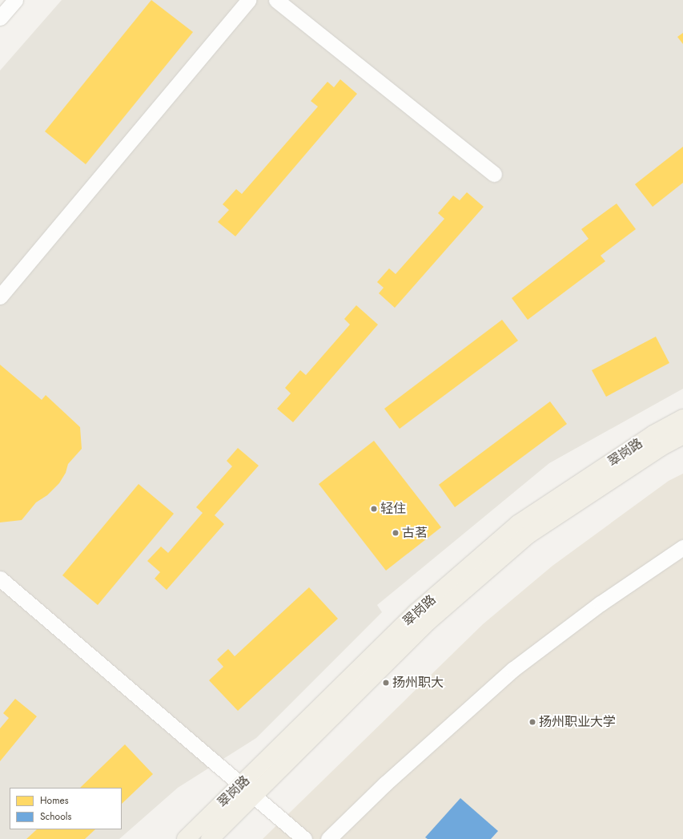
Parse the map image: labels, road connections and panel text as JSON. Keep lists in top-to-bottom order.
{
  "streets": {
    "main road": ["翠岗路"]
  },
  "places": [
    "轻住",
    "古茗",
    "扬州职大",
    "扬州职业大学"
  ],
  "legend": ["Homes", "Schools"]
}
